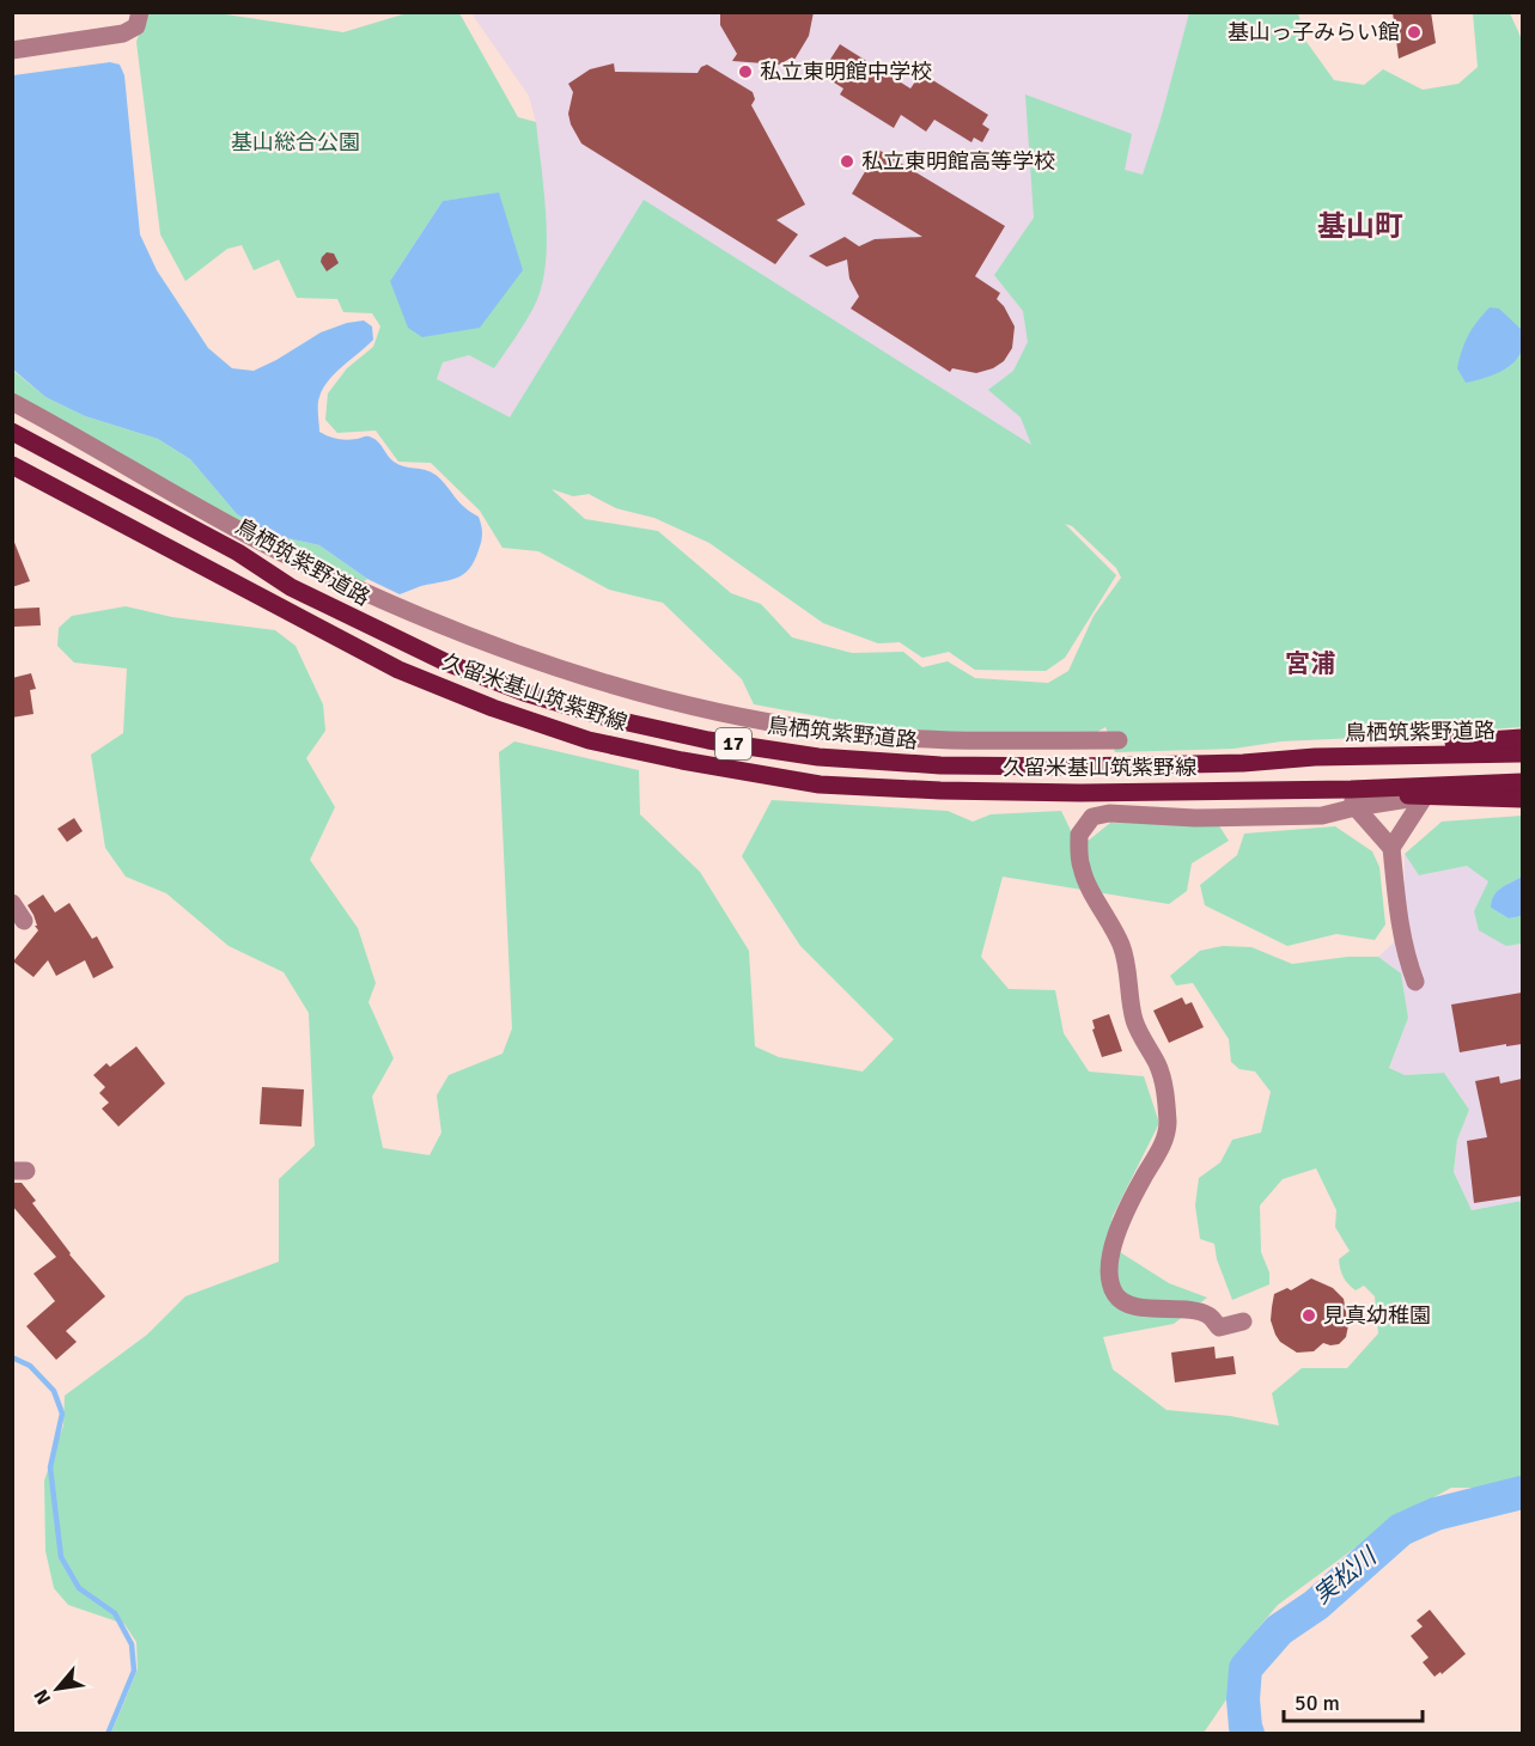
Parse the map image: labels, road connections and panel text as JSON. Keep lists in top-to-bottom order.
{
  "streets": {
    "main road": ["鳥栖筑紫野道路", "久留米基山筑紫野線", "17"]
  },
  "districts": ["基山町", "宮浦"],
  "water": ["実松川"],
  "parks": ["基山総合公園"],
  "places": [
    "基山っ子みらい館",
    "私立東明館中学校",
    "私立東明館高等学校",
    "見真幼稚園"
  ],
  "scale_bar": "50 m",
  "north": "bottom left"
}
